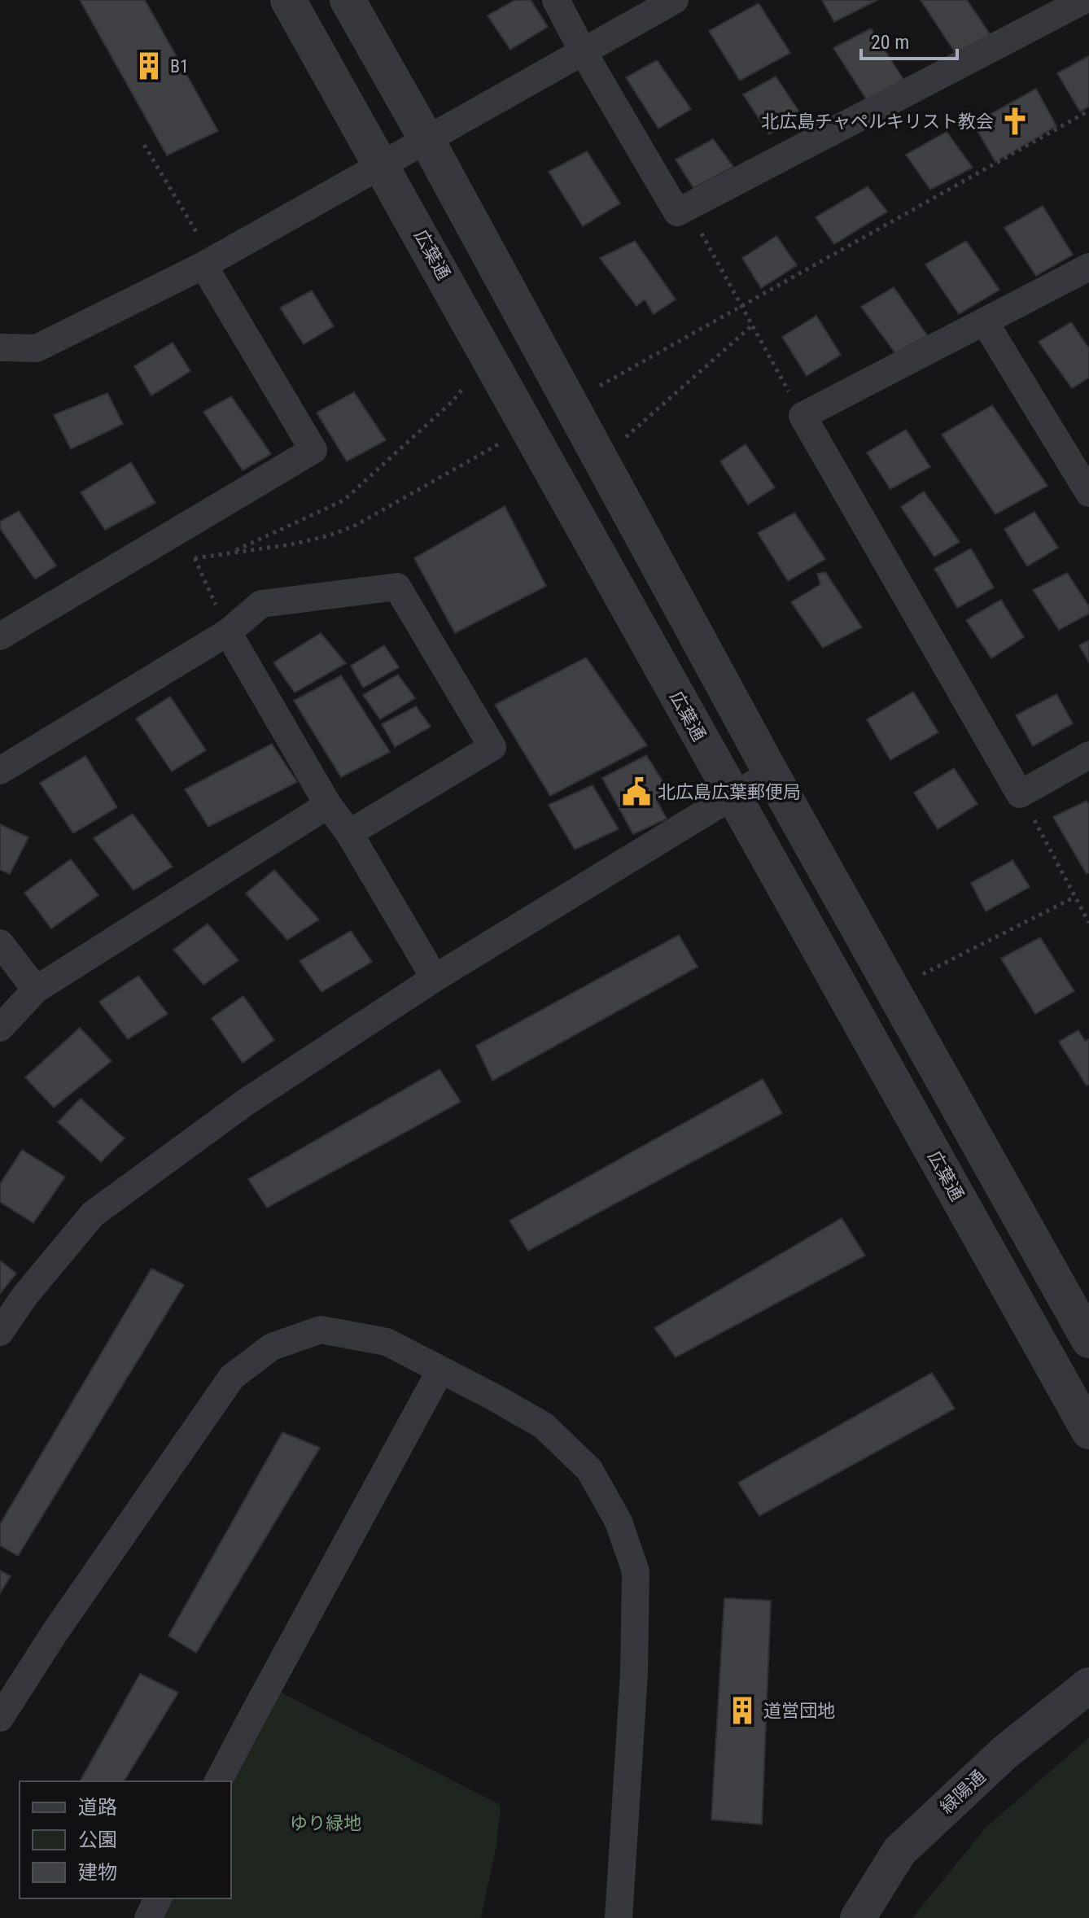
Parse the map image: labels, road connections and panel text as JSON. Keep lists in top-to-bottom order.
{
  "streets": {
    "street": ["広葉通", "緑陽通"]
  },
  "parks": ["ゆり緑地"],
  "places": {
    "building": ["B1", "道営団地"],
    "church": ["北広島チャペルキリスト教会"],
    "public building": ["北広島広葉郵便局"]
  },
  "legend": ["道路", "公園", "建物"],
  "scale_bar": "20 m"
}
